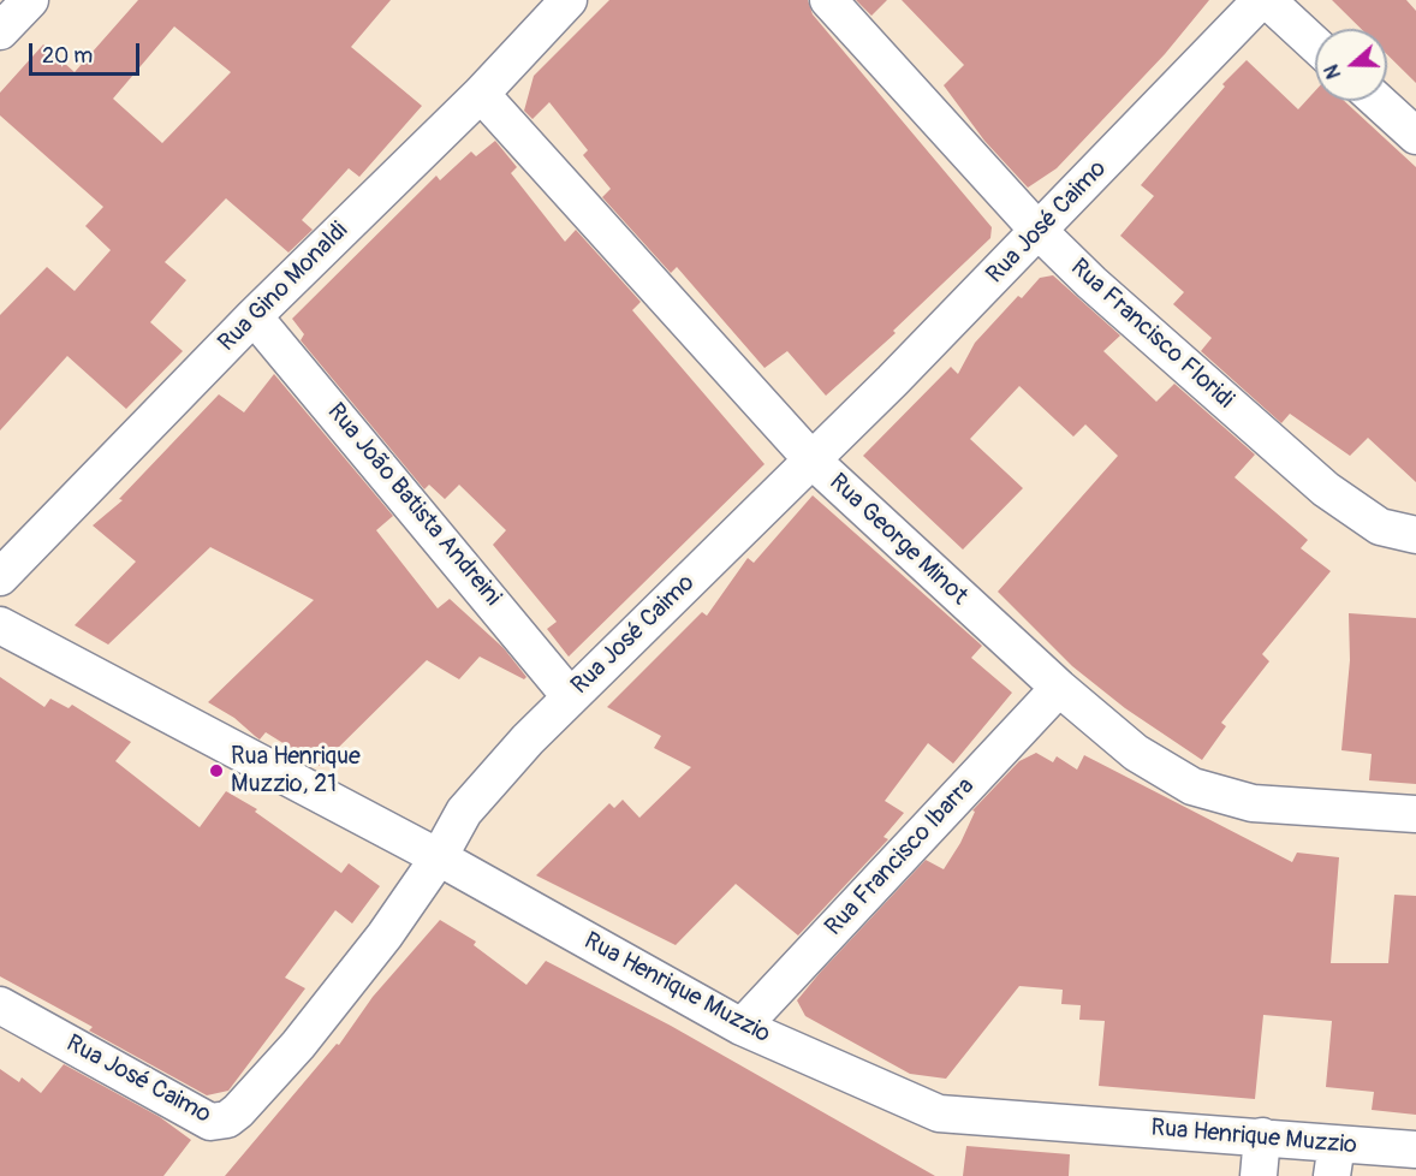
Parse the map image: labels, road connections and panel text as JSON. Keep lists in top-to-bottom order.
{
  "streets": {
    "street": [
      "Rua José Caimo",
      "Rua Gino Monaldi",
      "Rua Francisco Floridi",
      "Rua João Batista Andreini",
      "Rua George Minot",
      "Rua Francisco Ibarra",
      "Rua Henrique Muzzio"
    ]
  },
  "crossings": [
    ["Rua José Caimo", "Rua Francisco Floridi"],
    ["Rua José Caimo", "Rua João Batista Andreini"],
    ["Rua José Caimo", "Rua George Minot"],
    ["Rua José Caimo", "Rua Henrique Muzzio"],
    ["Rua Gino Monaldi", "Rua João Batista Andreini"],
    ["Rua Gino Monaldi", "Rua George Minot"],
    ["Rua George Minot", "Rua Francisco Ibarra"],
    ["Rua Francisco Ibarra", "Rua Henrique Muzzio"]
  ],
  "places": ["Rua Henrique Muzzio, 21"],
  "scale_bar": "20 m",
  "north": "left"
}
